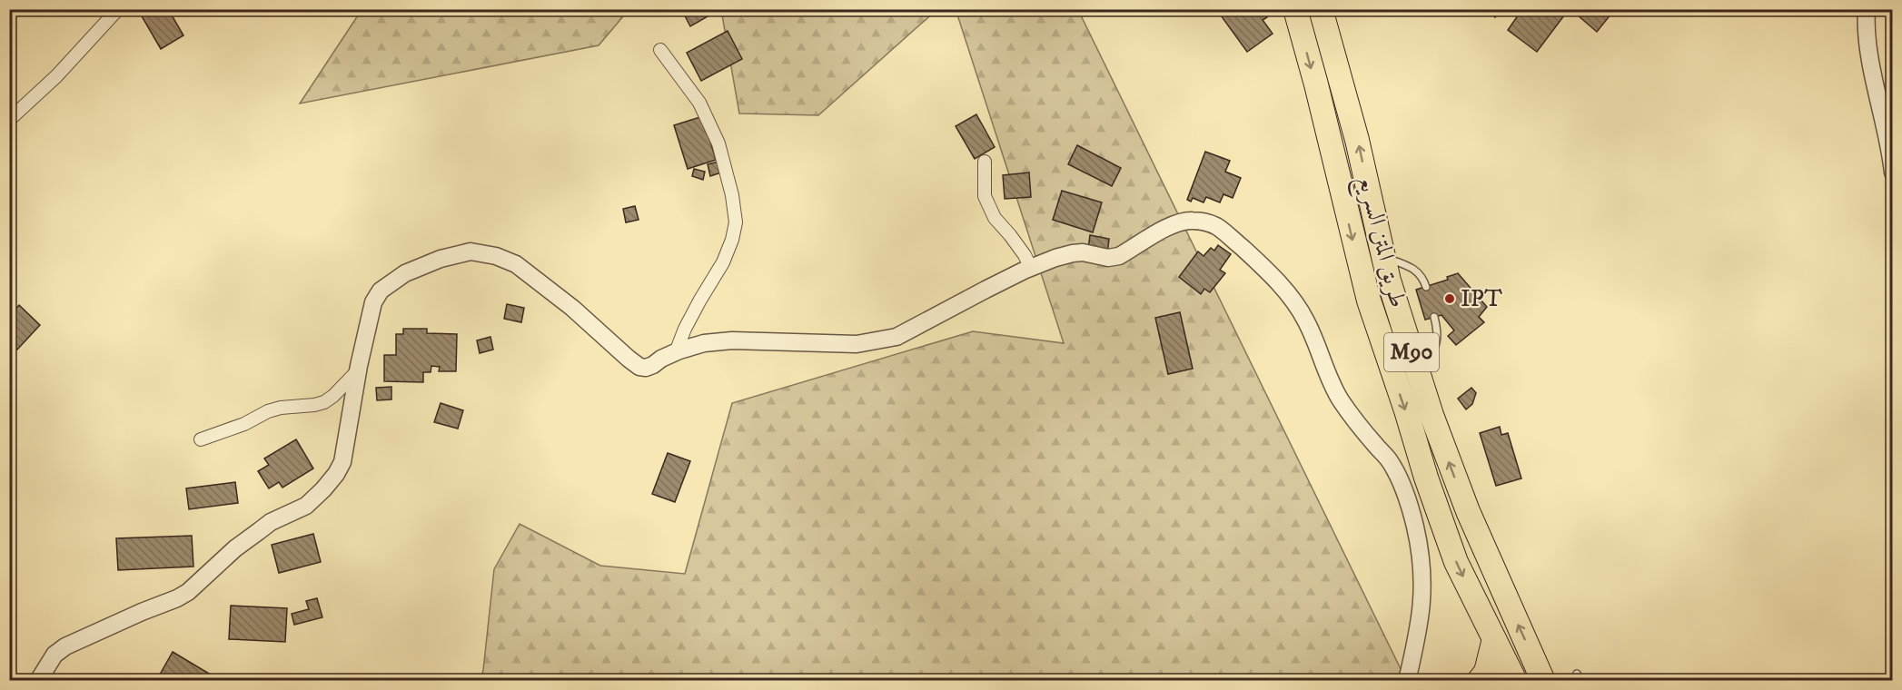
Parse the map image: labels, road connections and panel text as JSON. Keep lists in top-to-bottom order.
{
  "streets": {
    "highway": ["طريق المتن السريع", "M90"]
  },
  "places": ["IPT"]
}
